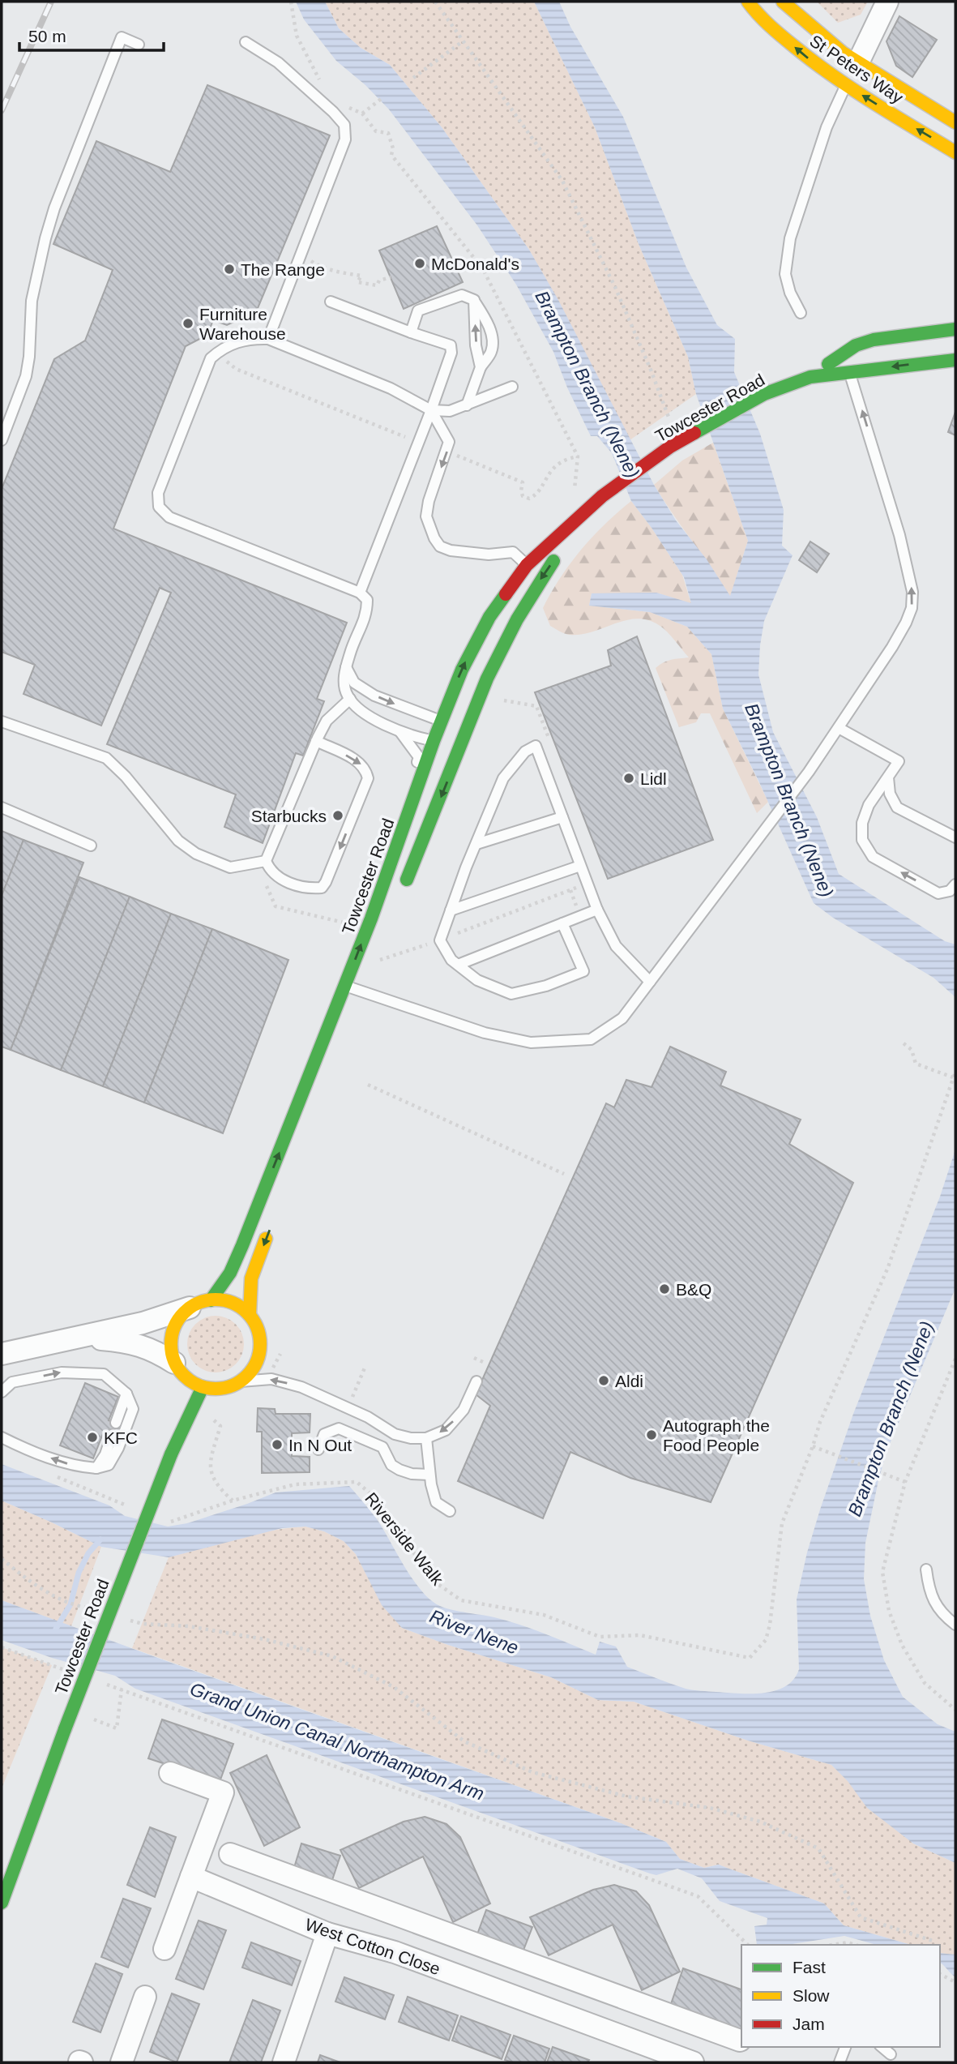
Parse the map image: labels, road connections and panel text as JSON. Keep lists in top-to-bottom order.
{
  "streets": {
    "main road": ["St Peters Way", "Towcester Road"],
    "street": ["West Cotton Close"],
    "path": ["Riverside Walk"]
  },
  "water": ["Brampton Branch (Nene)", "River Nene", "Grand Union Canal Northampton Arm"],
  "places": [
    "McDonald's",
    "The Range",
    "Furniture Warehouse",
    "Lidl",
    "Starbucks",
    "B&Q",
    "Aldi",
    "Autograph the Food People",
    "KFC",
    "In N Out"
  ],
  "legend": ["Fast", "Slow", "Jam"],
  "scale_bar": "50 m"
}
